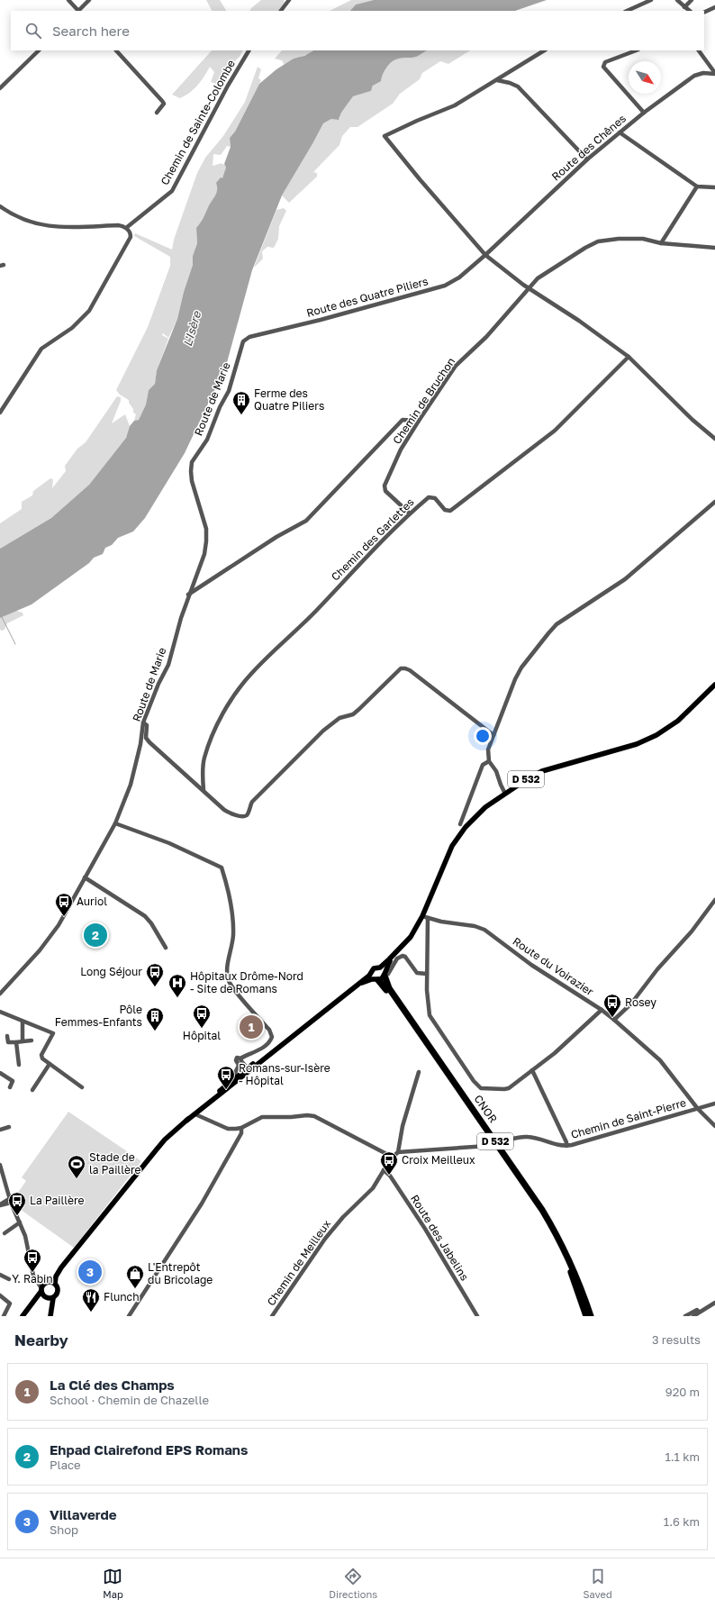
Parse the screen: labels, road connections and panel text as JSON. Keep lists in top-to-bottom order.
{
  "streets": {
    "highway": ["D 532", "CNOR"],
    "street": [
      "Chemin de Sainte-Colombe",
      "Route des Chênes",
      "Route des Quatre Piliers",
      "Route de Marie",
      "Chemin de Bruchon",
      "Chemin des Garlettes",
      "Route du Voirazier",
      "Chemin de Saint-Pierre",
      "Route des Jabelins",
      "Chemin de Meilleux"
    ]
  },
  "crossings": [
    ["Route des Chênes", "Route des Quatre Piliers"],
    ["Route des Quatre Piliers", "Route de Marie"],
    ["Chemin de Bruchon", "Chemin des Garlettes"],
    ["D 532", "Route du Voirazier"],
    ["D 532", "CNOR"],
    ["Route du Voirazier", "Chemin de Saint-Pierre"],
    ["Chemin de Saint-Pierre", "Chemin de Meilleux"],
    ["Route des Jabelins", "Chemin de Meilleux"]
  ],
  "water": ["L'Isère"],
  "places": {
    "building": ["Ferme des Quatre Piliers", "Pôle Femmes-Enfants"],
    "bus stop": [
      "Auriol",
      "Long Séjour",
      "Rosey",
      "Hôpital",
      "Romans-sur-Isère - Hôpital",
      "Croix Meilleux",
      "La Paillère",
      "Y. Rabin"
    ],
    "hospital": ["Hôpitaux Drôme-Nord - Site de Romans"],
    "sports": ["Stade de la Paillère"],
    "shop": ["L'Entrepôt du Bricolage"],
    "restaurant": ["Flunch"]
  },
  "north": "bottom right",
  "page": {
    "search": "Search here",
    "pins": ["2", "1", "3"],
    "heading": ["Nearby", "3 results"],
    "list": [
      {
        "mark": "1",
        "name": "La Clé des Champs",
        "note": "School · Chemin de Chazelle",
        "value": "920 m"
      },
      {
        "mark": "2",
        "name": "Ehpad Clairefond EPS Romans",
        "note": "Place",
        "value": "1.1 km"
      },
      {
        "mark": "3",
        "name": "Villaverde",
        "note": "Shop",
        "value": "1.6 km"
      }
    ],
    "nav": ["Map", "Directions", "Saved"]
  }
}
